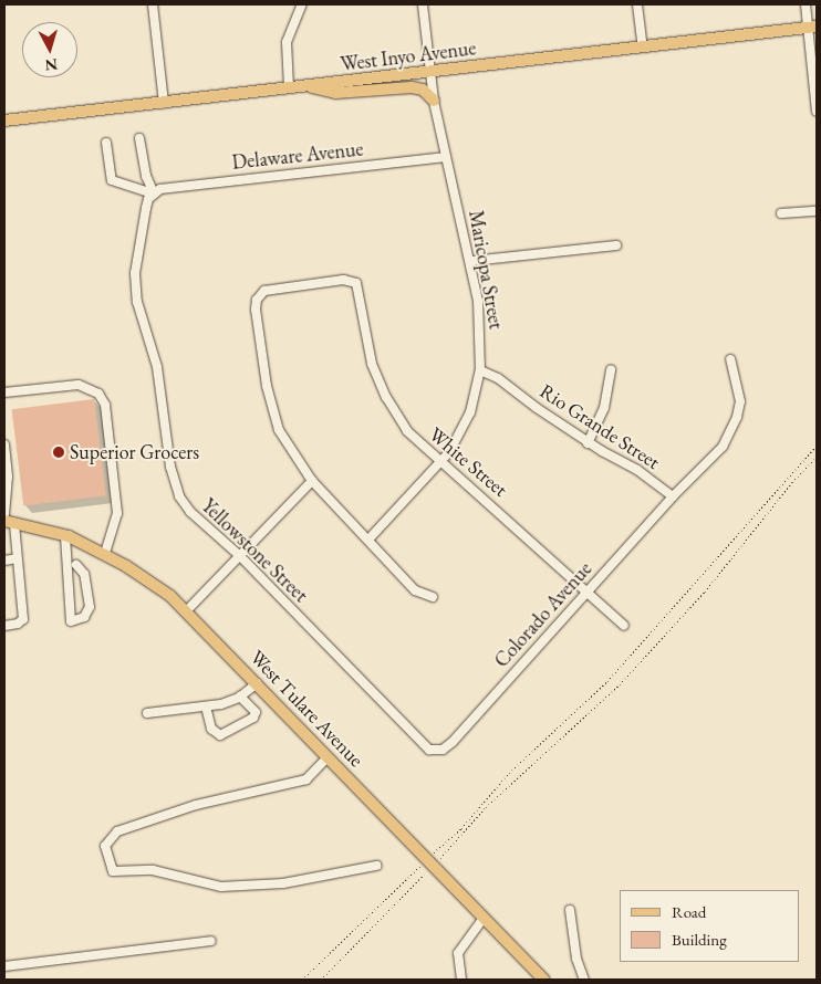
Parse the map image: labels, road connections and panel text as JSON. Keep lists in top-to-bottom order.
{
  "streets": {
    "main road": ["West Inyo Avenue", "West Tulare Avenue"],
    "street": [
      "Delaware Avenue",
      "Maricopa Street",
      "Rio Grande Street",
      "White Street",
      "Yellowstone Street",
      "Colorado Avenue"
    ]
  },
  "crossings": [
    ["West Inyo Avenue", "Maricopa Street"],
    ["Delaware Avenue", "Maricopa Street"],
    ["Delaware Avenue", "Yellowstone Street"],
    ["Maricopa Street", "Rio Grande Street"],
    ["Maricopa Street", "White Street"],
    ["Rio Grande Street", "Colorado Avenue"],
    ["White Street", "Colorado Avenue"],
    ["Yellowstone Street", "Colorado Avenue"]
  ],
  "places": ["Superior Grocers"],
  "legend": ["Road", "Building"],
  "north": "bottom"
}
